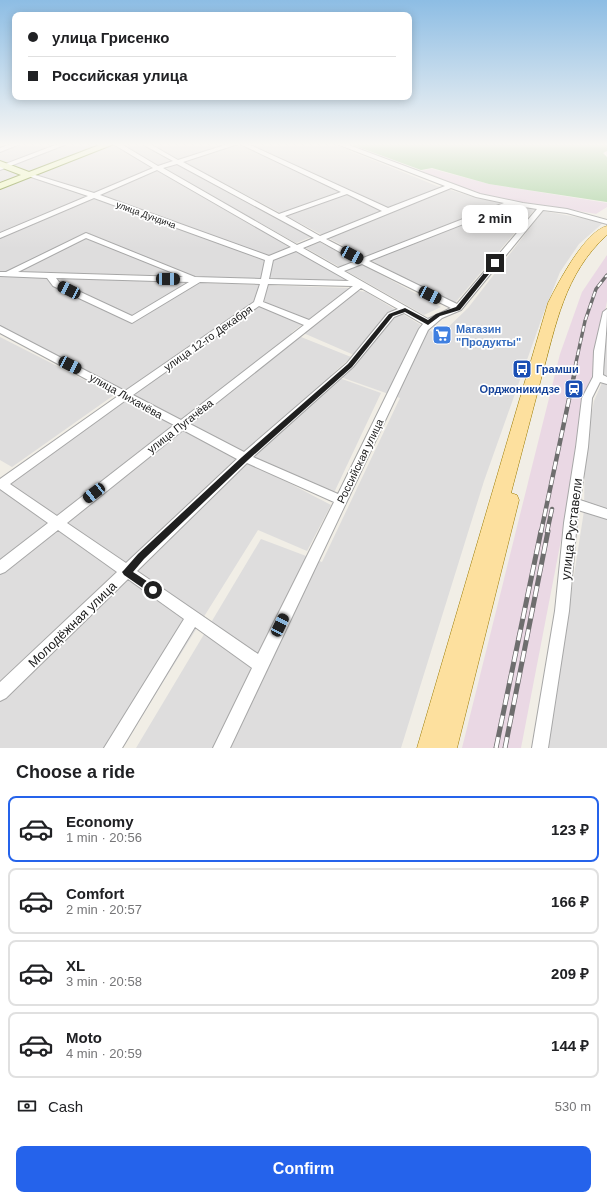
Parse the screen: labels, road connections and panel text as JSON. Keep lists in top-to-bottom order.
{
  "streets": {
    "street": [
      "улица Дундича",
      "улица 12-го Декабря",
      "улица Лихачёва",
      "улица Пугачёва",
      "Российская улица",
      "улица Руставели",
      "Молодёжная улица"
    ]
  },
  "crossings": [
    ["улица Дундича", "улица 12-го Декабря"],
    ["улица 12-го Декабря", "улица Лихачёва"],
    ["улица Лихачёва", "улица Пугачёва"],
    ["улица Лихачёва", "Российская улица"],
    ["улица Лихачёва", "Молодёжная улица"]
  ],
  "places": {
    "supermarket": ["Магазин \"Продукты\""],
    "bus stop": ["Грамши"],
    "station": ["Орджоникидзе"]
  },
  "page": {
    "banner": ["улица Грисенко", "Российская улица"],
    "bubble": "2 min",
    "heading": "Choose a ride",
    "list": [
      {
        "name": "Economy",
        "note": "1 min · 20:56",
        "value": "123 ₽"
      },
      {
        "name": "Comfort",
        "note": "2 min · 20:57",
        "value": "166 ₽"
      },
      {
        "name": "XL",
        "note": "3 min · 20:58",
        "value": "209 ₽"
      },
      {
        "name": "Moto",
        "note": "4 min · 20:59",
        "value": "144 ₽"
      }
    ],
    "pay": ["Cash", "530 m"],
    "buttons": "Confirm"
  }
}
